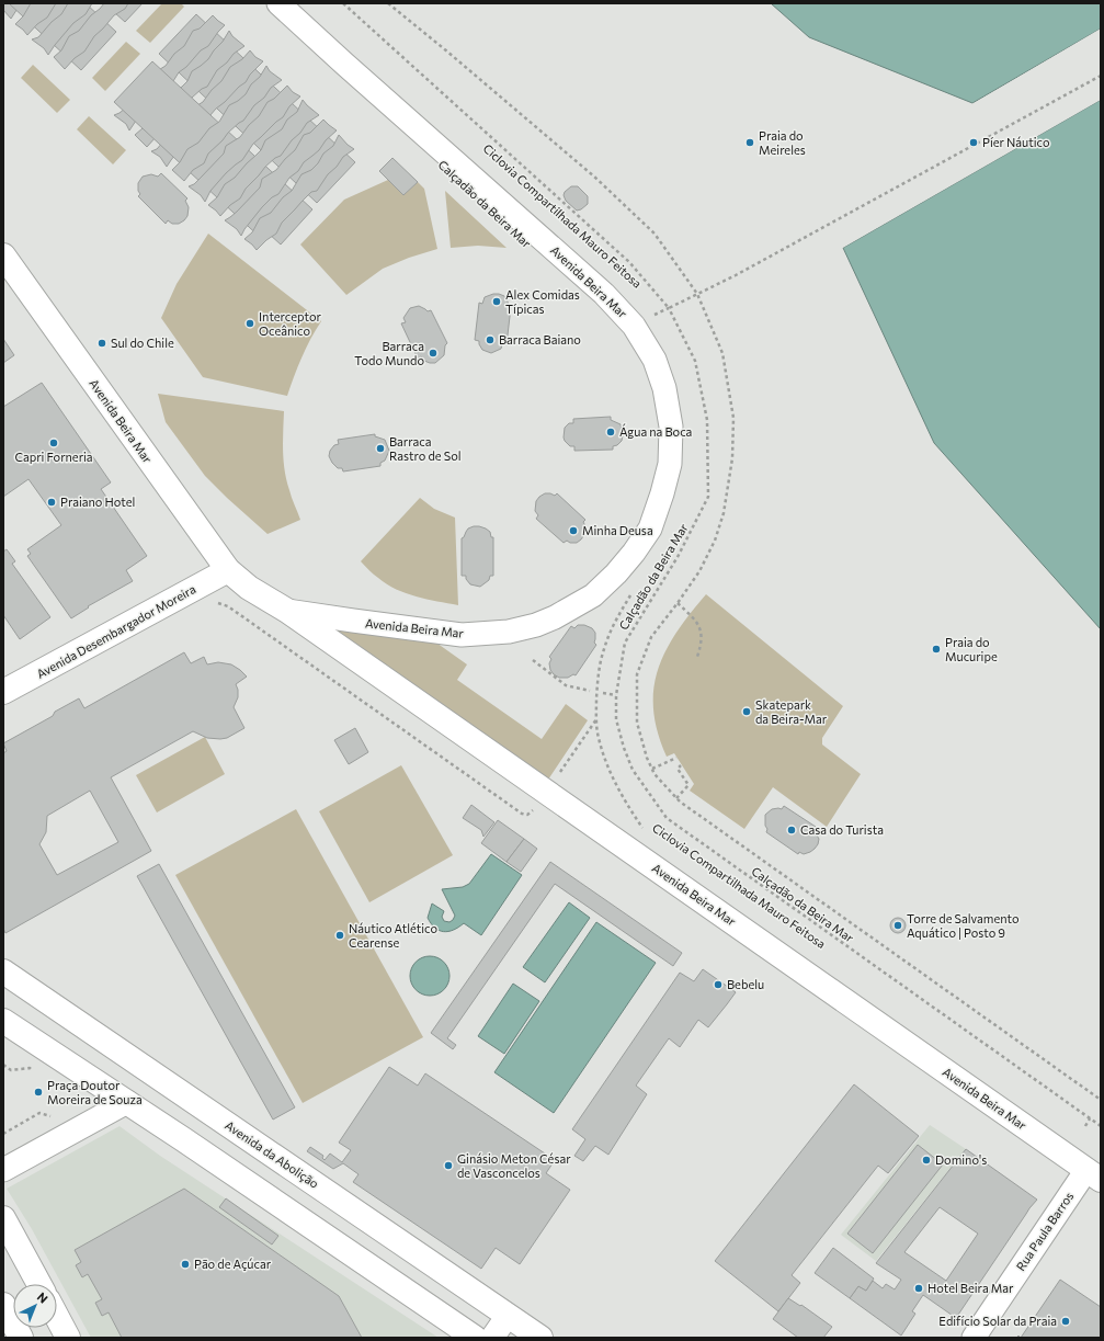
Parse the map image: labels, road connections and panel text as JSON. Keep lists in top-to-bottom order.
{
  "streets": {
    "main road": ["Avenida Beira Mar", "Avenida Desembargador Moreira", "Avenida da Abolição"],
    "street": ["Rua Paula Barros"],
    "path": ["Calçadão da Beira Mar", "Ciclovia Compartilhada Mauro Feitosa"]
  },
  "crossings": [
    ["Avenida Beira Mar", "Avenida Desembargador Moreira"],
    ["Avenida Beira Mar", "Rua Paula Barros"]
  ],
  "places": [
    "Praia do Meireles",
    "Píer Náutico",
    "Alex Comidas Típicas",
    "Interceptor Oceânico",
    "Barraca Baiano",
    "Sul do Chile",
    "Barraca Todo Mundo",
    "Água na Boca",
    "Capri Forneria",
    "Barraca Rastro de Sol",
    "Praiano Hotel",
    "Minha Deusa",
    "Praia do Mucuripe",
    "Skatepark da Beira-Mar",
    "Casa do Turista",
    "Torre de Salvamento Aquático | Posto 9",
    "Náutico Atlético Cearense",
    "Bebelu",
    "Praça Doutor Moreira de Souza",
    "Domino's",
    "Ginásio Meton César de Vasconcelos",
    "Pão de Açúcar",
    "Hotel Beira Mar",
    "Edifício Solar da Praia"
  ],
  "north": "top right"
}
